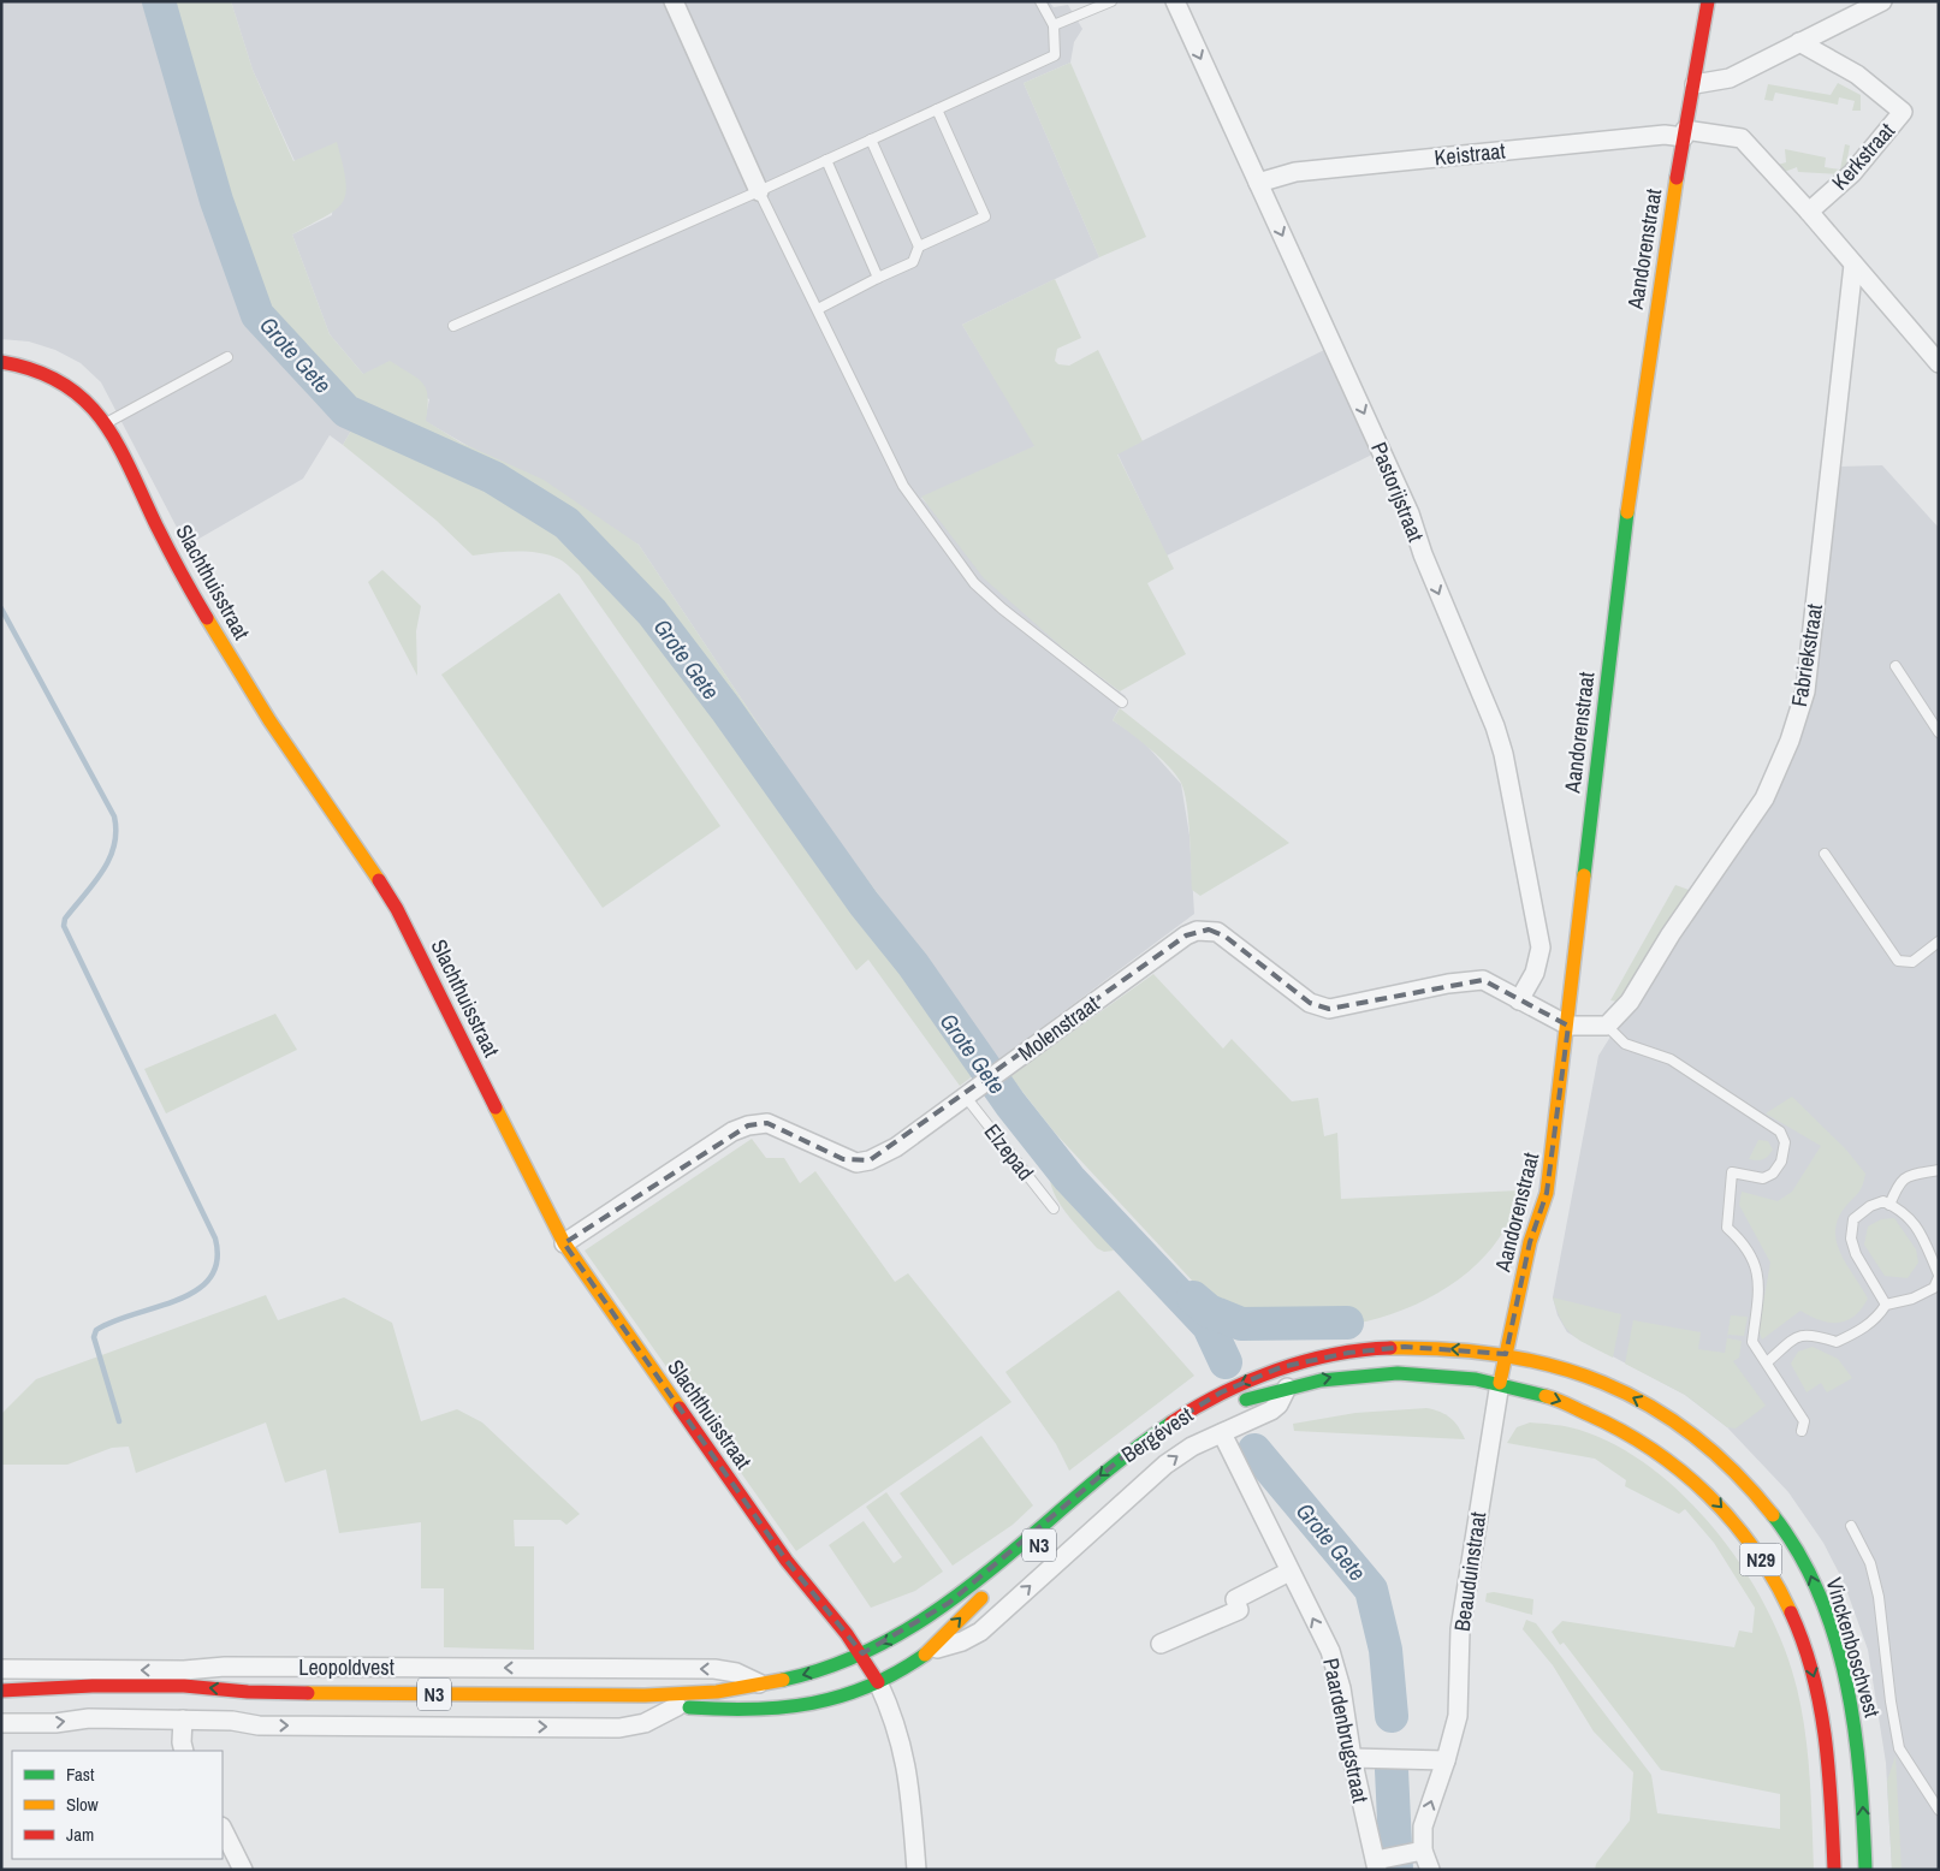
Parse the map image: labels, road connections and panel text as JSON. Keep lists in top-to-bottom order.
{
  "streets": {
    "main road": [
      "Aandorenstraat",
      "Slachthuisstraat",
      "Bergévest",
      "N3",
      "N29",
      "Vinckenboschvest",
      "Leopoldvest"
    ],
    "street": [
      "Keistraat",
      "Kerkstraat",
      "Pastorijstraat",
      "Fabriekstraat",
      "Molenstraat",
      "Beauduinstraat",
      "Paardenbrugstraat"
    ],
    "lane": ["Elzepad"]
  },
  "crossings": [
    ["Keistraat", "Aandorenstraat"],
    ["Keistraat", "Pastorijstraat"],
    ["Aandorenstraat", "Molenstraat"],
    ["Aandorenstraat", "Bergévest"],
    ["Aandorenstraat", "N29"],
    ["Aandorenstraat", "Beauduinstraat"],
    ["Aandorenstraat", "Vinckenboschvest"],
    ["Pastorijstraat", "Molenstraat"],
    ["Slachthuisstraat", "Molenstraat"],
    ["Slachthuisstraat", "Bergévest"],
    ["Slachthuisstraat", "Leopoldvest"],
    ["Molenstraat", "Elzepad"],
    ["Bergévest", "N29"],
    ["Bergévest", "Beauduinstraat"],
    ["Bergévest", "Vinckenboschvest"],
    ["Bergévest", "Leopoldvest"],
    ["Bergévest", "Paardenbrugstraat"],
    ["N29", "Beauduinstraat"]
  ],
  "one_way": ["Pastorijstraat", "Paardenbrugstraat"],
  "water": ["Grote Gete"],
  "legend": ["Fast", "Slow", "Jam"]
}
